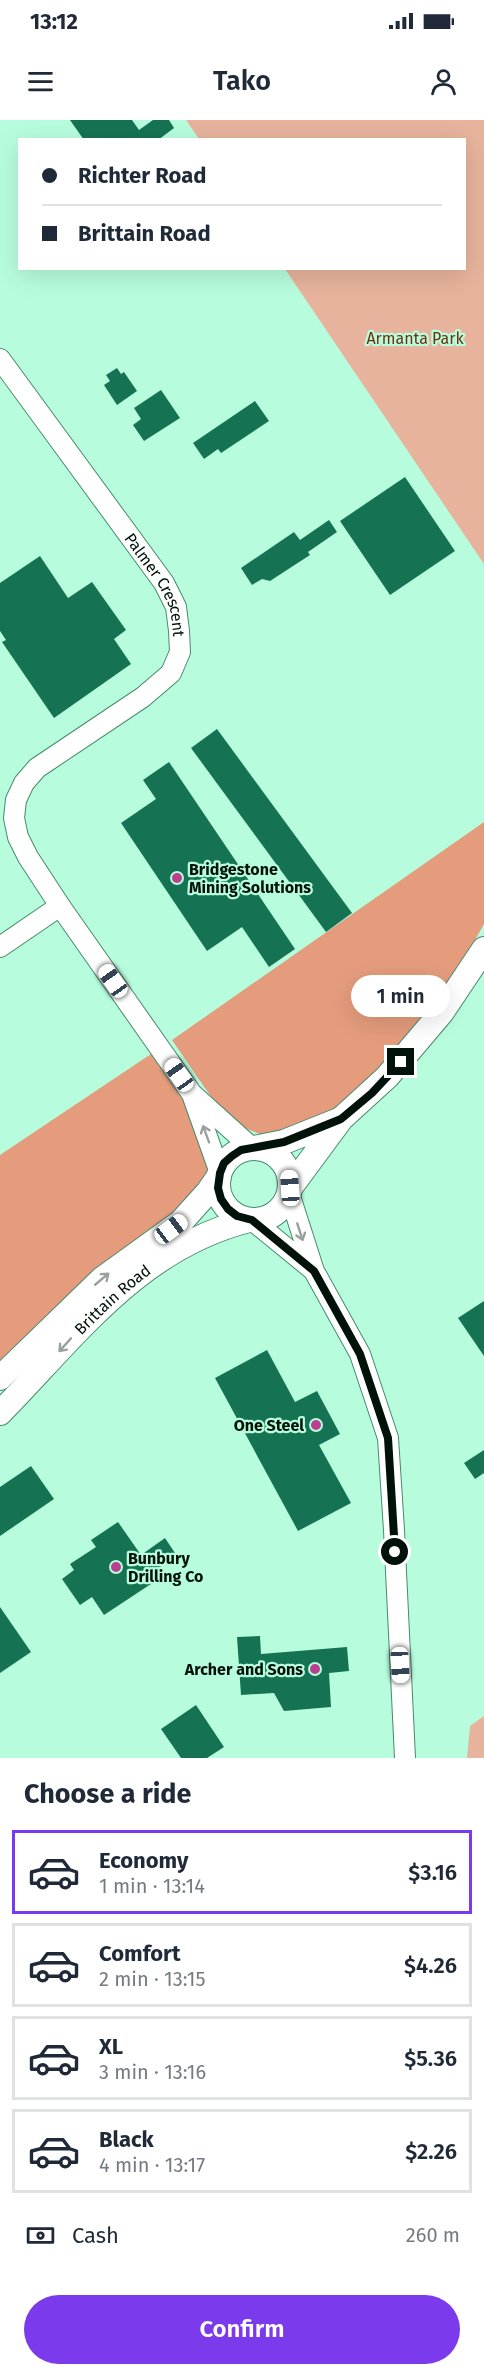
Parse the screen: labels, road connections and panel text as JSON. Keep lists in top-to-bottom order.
{
  "streets": {
    "main road": ["Brittain Road"],
    "street": ["Palmer Crescent"]
  },
  "parks": ["Armanta Park"],
  "places": [
    "Bridgestone Mining Solutions",
    "One Steel",
    "Bunbury Drilling Co",
    "Archer and Sons"
  ],
  "page": {
    "status": "13:12",
    "header": "Tako",
    "banner": ["Richter Road", "Brittain Road"],
    "bubble": "1 min",
    "heading": "Choose a ride",
    "list": [
      {
        "name": "Economy",
        "note": "1 min · 13:14",
        "value": "$3.16"
      },
      {
        "name": "Comfort",
        "note": "2 min · 13:15",
        "value": "$4.26"
      },
      {
        "name": "XL",
        "note": "3 min · 13:16",
        "value": "$5.36"
      },
      {
        "name": "Black",
        "note": "4 min · 13:17",
        "value": "$2.26"
      }
    ],
    "pay": ["Cash", "260 m"],
    "buttons": "Confirm"
  }
}
